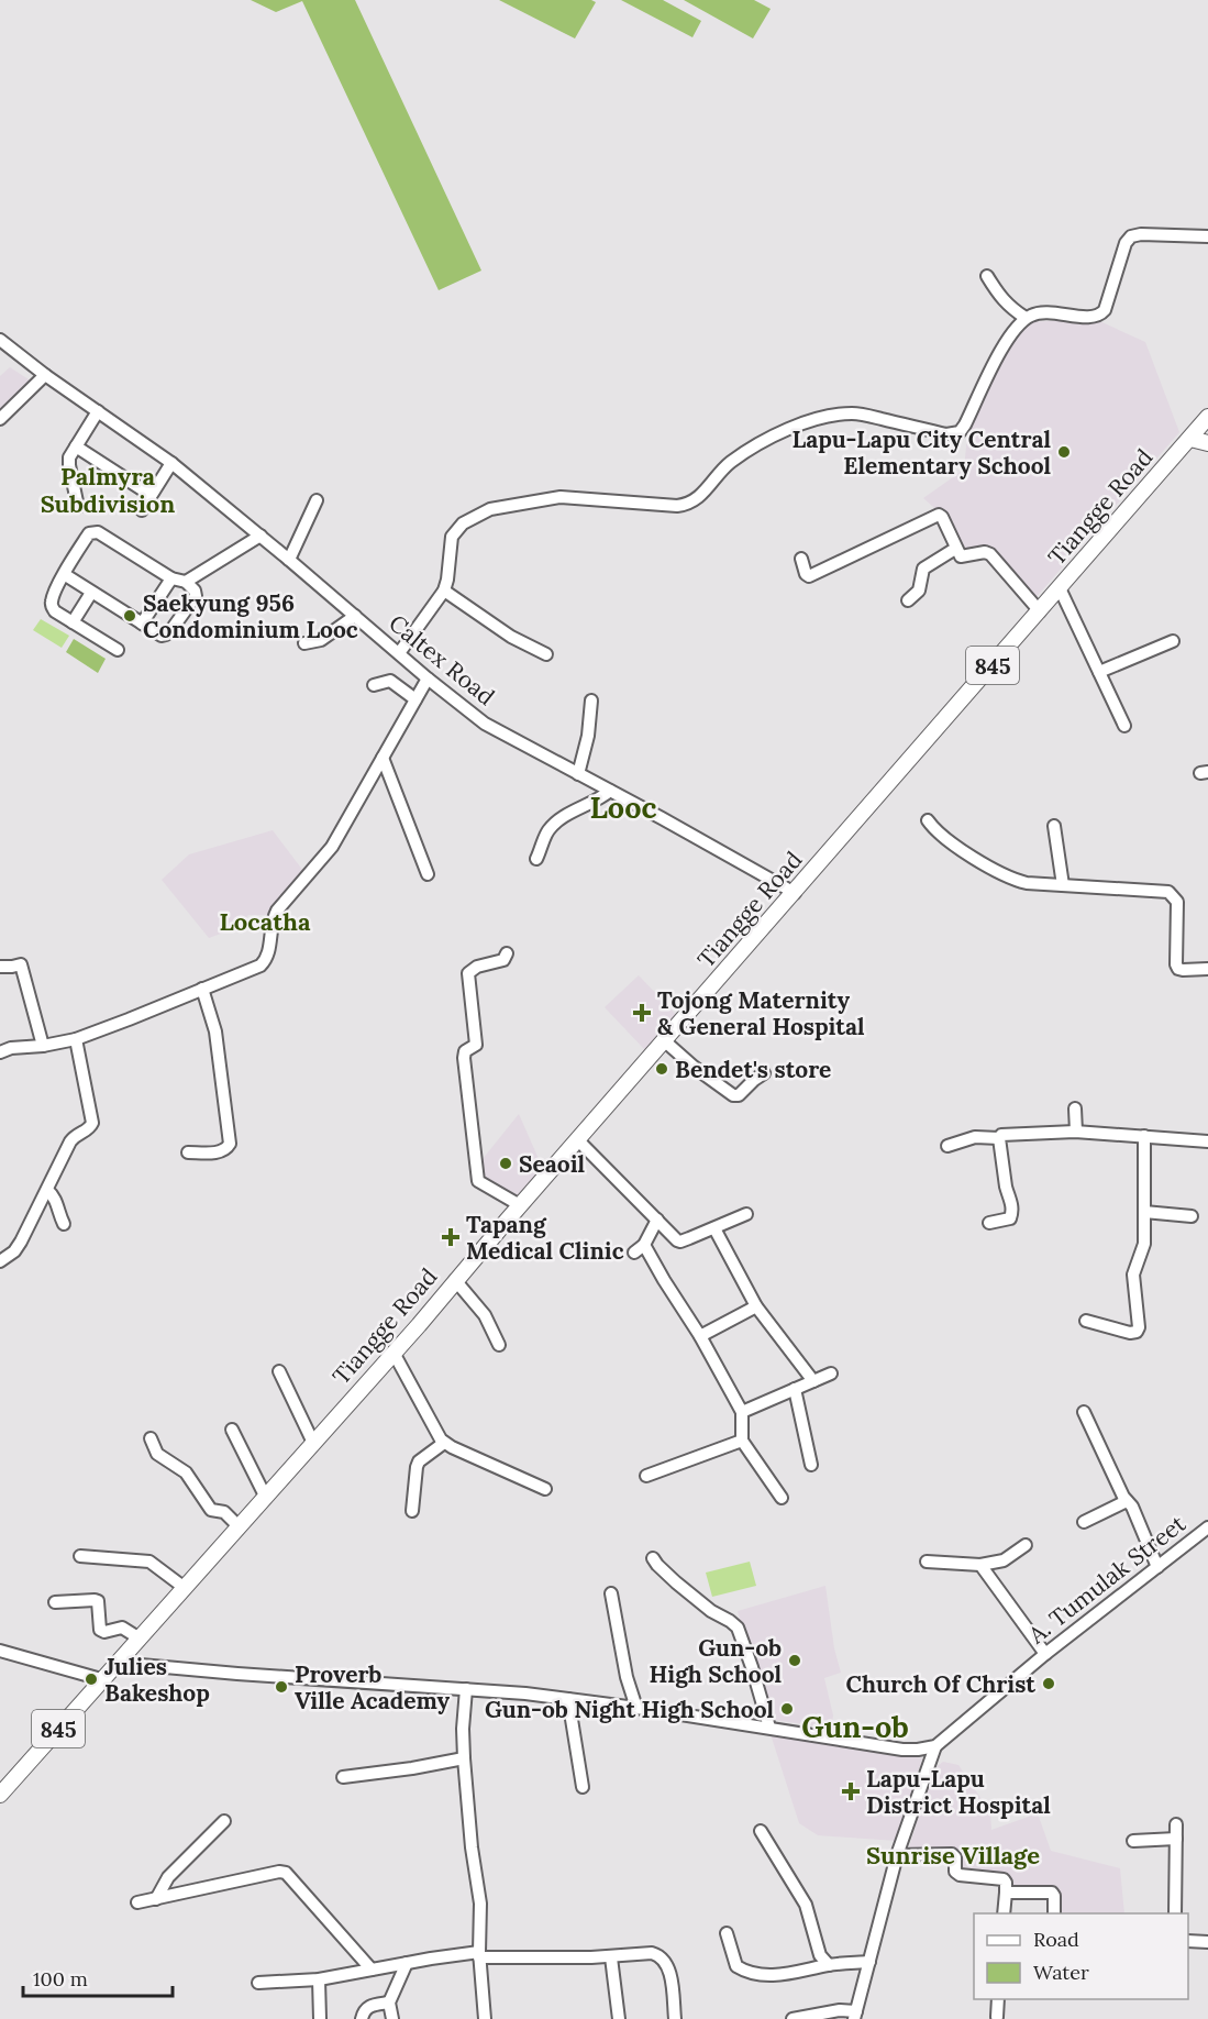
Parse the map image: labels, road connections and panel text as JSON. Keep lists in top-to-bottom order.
{
  "streets": {
    "main road": ["Tiangge Road", "845"],
    "street": ["Caltex Road", "A. Tumulak Street"]
  },
  "crossings": [
    ["Tiangge Road", "Caltex Road"]
  ],
  "districts": [
    "Palmyra Subdivision",
    "Looc",
    "Locatha",
    "Gun-ob",
    "Sunrise Village"
  ],
  "places": {
    "other": [
      "Lapu-Lapu City Central Elementary School",
      "Saekyung 956 Condominium Looc",
      "Bendet's store",
      "Seaoil",
      "Gun-ob High School",
      "Julies Bakeshop",
      "Church Of Christ",
      "Proverb Ville Academy",
      "Gun-ob Night High School"
    ],
    "health": ["Tojong Maternity & General Hospital", "Tapang Medical Clinic", "Lapu-Lapu District Hospital"]
  },
  "legend": ["Road", "Water"],
  "scale_bar": "100 m"
}
